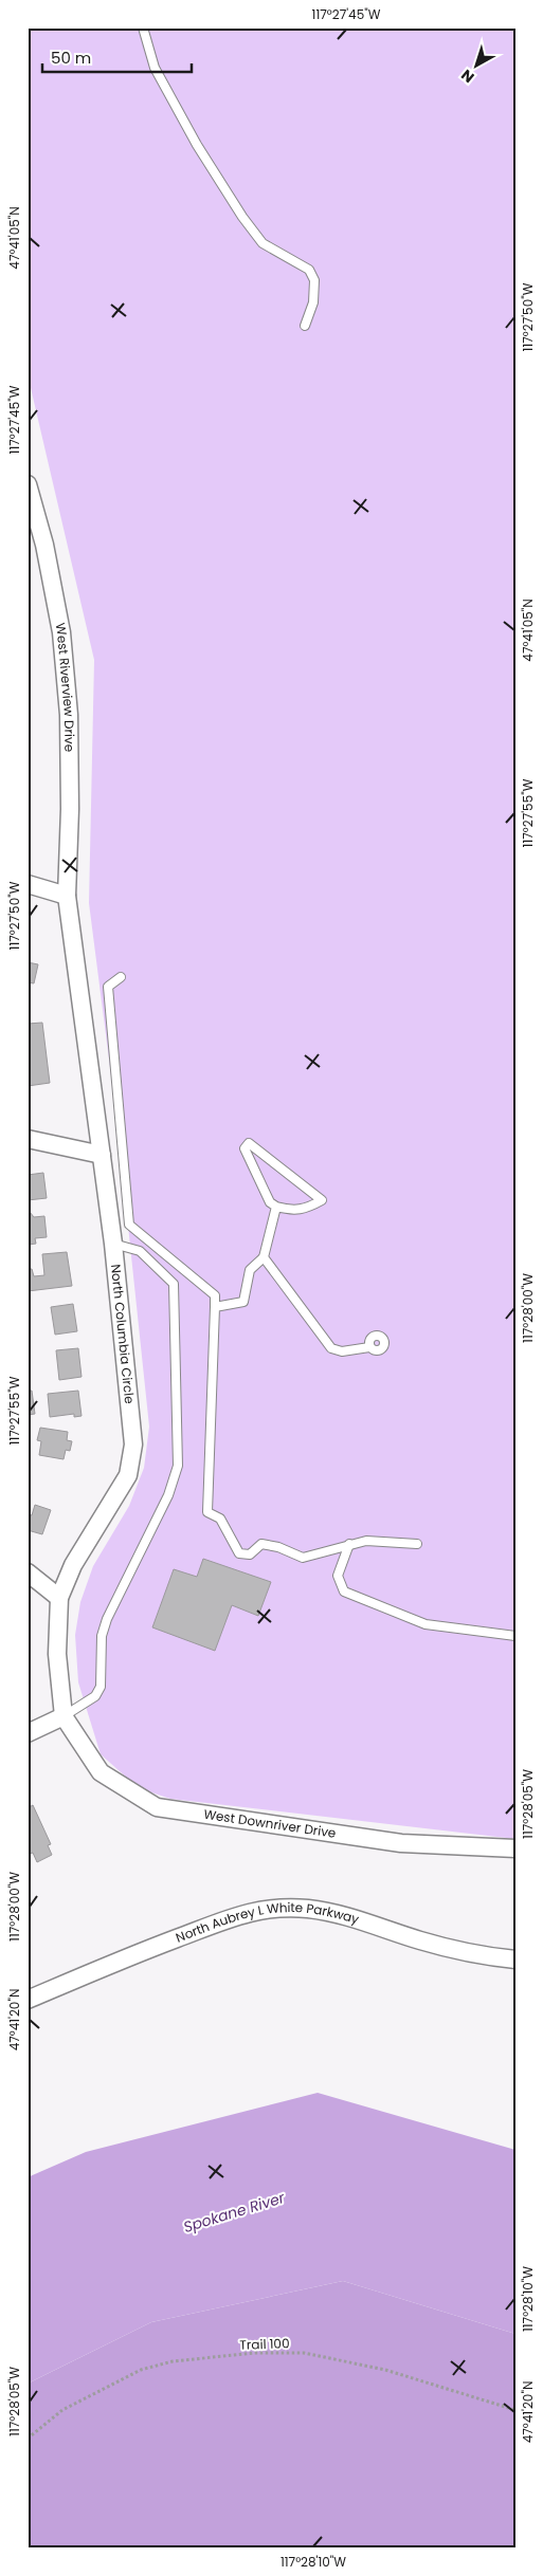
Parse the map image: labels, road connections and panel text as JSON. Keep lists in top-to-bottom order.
{
  "streets": {
    "street": [
      "West Riverview Drive",
      "North Columbia Circle",
      "West Downriver Drive",
      "North Aubrey L White Parkway"
    ],
    "path": ["Trail 100"]
  },
  "crossings": [
    ["West Riverview Drive", "North Columbia Circle"],
    ["North Columbia Circle", "West Downriver Drive"]
  ],
  "water": ["Spokane River"],
  "scale_bar": "50 m",
  "north": "bottom left",
  "coordinates": [
    "117°27'45\"W",
    "47°41'05\"N",
    "117°27'50\"W",
    "117°27'55\"W",
    "117°28'00\"W",
    "117°28'05\"W",
    "47°41'20\"N",
    "117°28'10\"W"
  ]
}
